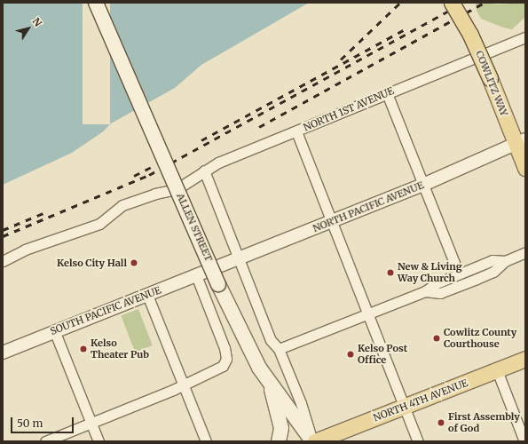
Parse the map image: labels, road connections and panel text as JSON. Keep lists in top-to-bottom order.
{
  "streets": {
    "main road": ["COWLITZ WAY", "ALLEN STREET", "NORTH 4TH AVENUE"],
    "street": ["NORTH 1ST AVENUE", "NORTH PACIFIC AVENUE", "SOUTH PACIFIC AVENUE"]
  },
  "crossings": [
    ["COWLITZ WAY", "NORTH PACIFIC AVENUE"],
    ["NORTH PACIFIC AVENUE", "SOUTH PACIFIC AVENUE"],
    ["ALLEN STREET", "NORTH 4TH AVENUE"]
  ],
  "places": [
    "Kelso City Hall",
    "New & Living Way Church",
    "Cowlitz County Courthouse",
    "Kelso Theater Pub",
    "Kelso Post Office",
    "First Assembly of God"
  ],
  "scale_bar": "50 m",
  "north": "top right"
}
